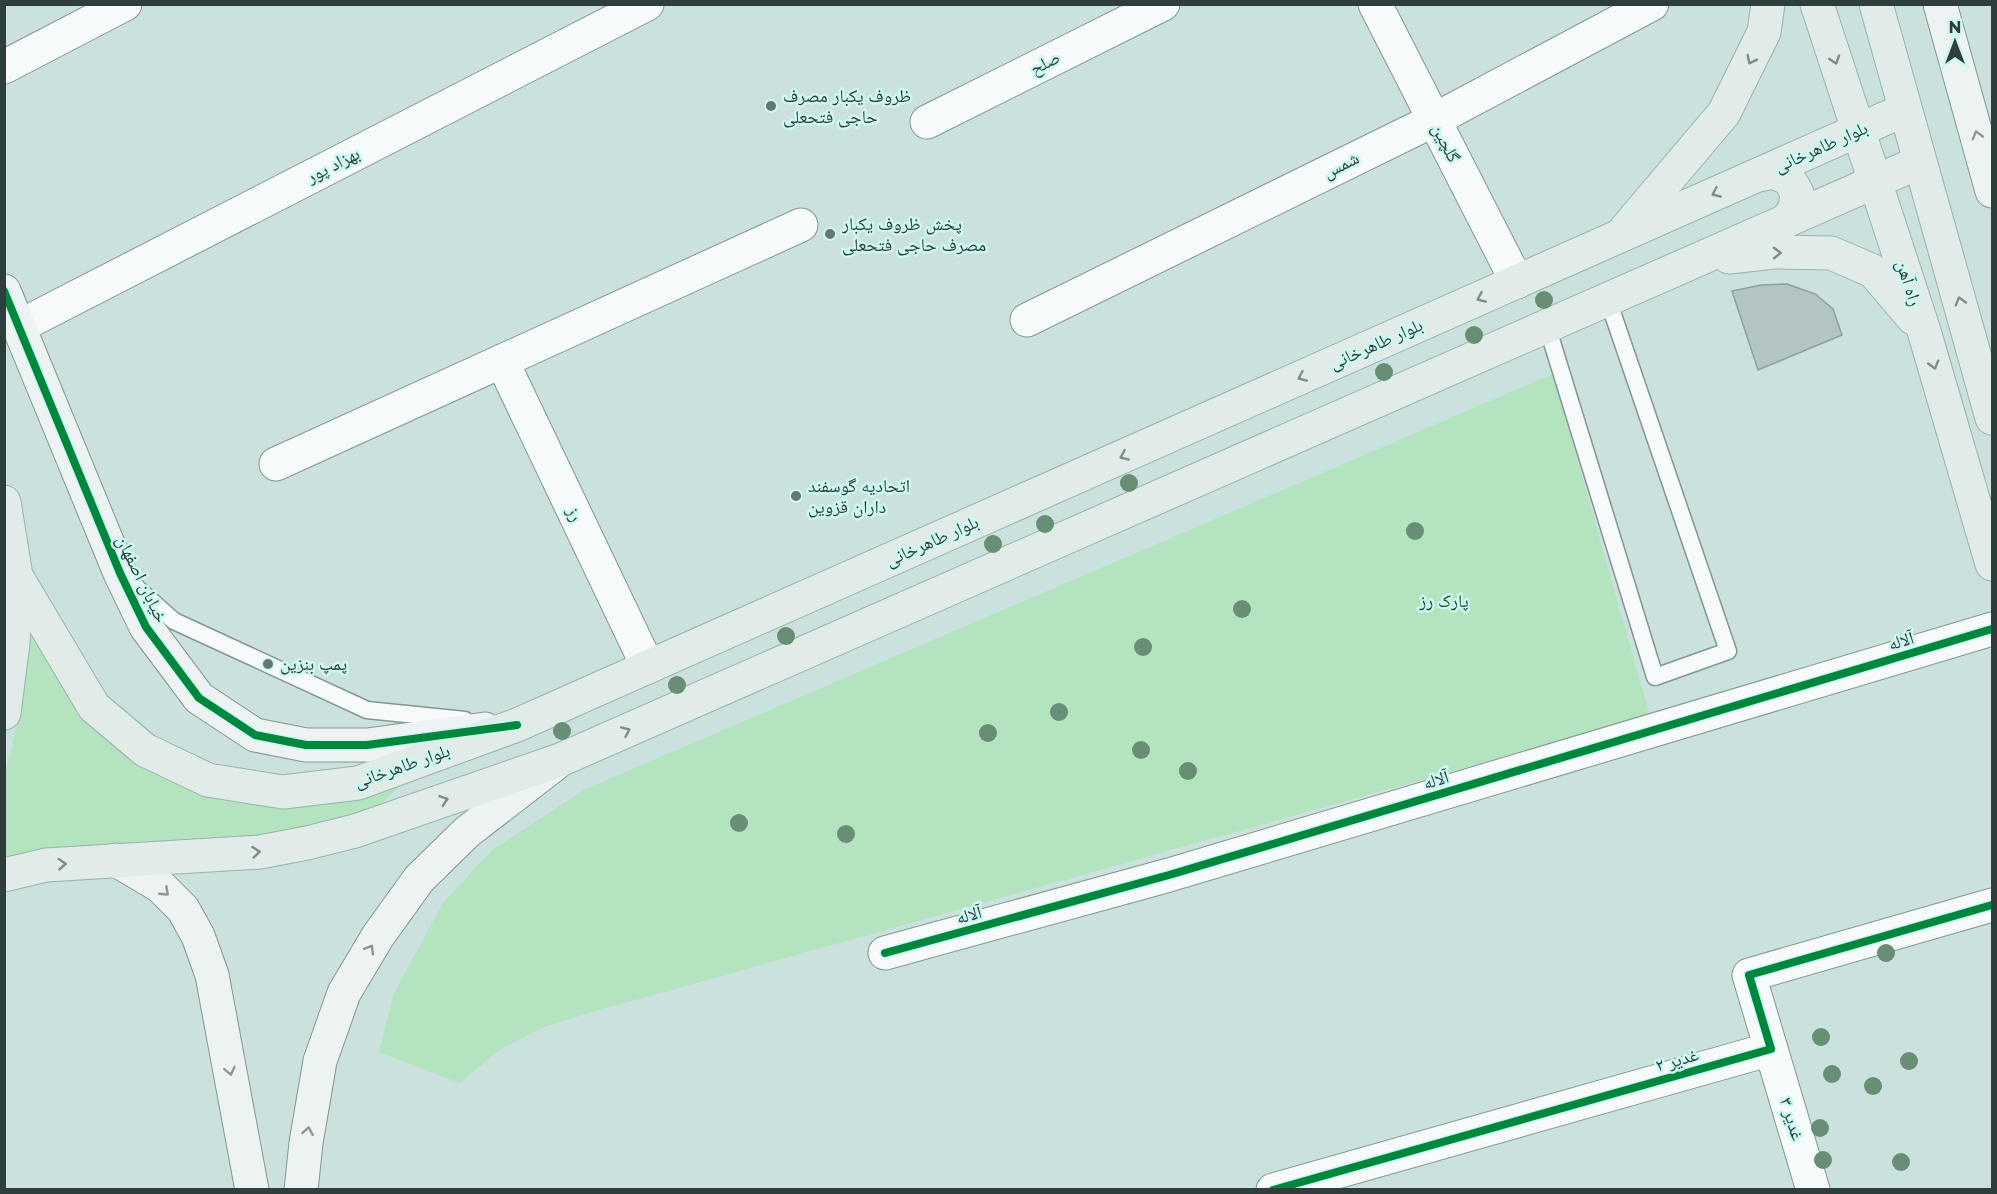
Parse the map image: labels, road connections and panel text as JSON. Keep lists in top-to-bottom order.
{
  "streets": {
    "main road": ["بلوار طاهرخانی", "راه آهن"],
    "street": [
      "صلح",
      "گلچین",
      "بهزاد پور",
      "شمس",
      "رز",
      "خیابان اصفهان",
      "آلاله",
      "غدیر ۲",
      "غدیر ۳"
    ]
  },
  "crossings": [
    ["گلچین", "بلوار طاهرخانی"],
    ["گلچین", "شمس"],
    ["بلوار طاهرخانی", "راه آهن"],
    ["بلوار طاهرخانی", "رز"],
    ["بلوار طاهرخانی", "خیابان اصفهان"],
    ["بهزاد پور", "خیابان اصفهان"],
    ["غدیر ۲", "غدیر ۳"]
  ],
  "parks": ["پارک رز"],
  "places": [
    "ظروف یکبار مصرف حاجی فتحعلی",
    "پخش ظروف یکبار مصرف حاجی فتحعلی",
    "اتحادیه گوسفند داران قزوین",
    "پمپ بنزین"
  ],
  "north": "top"
}
